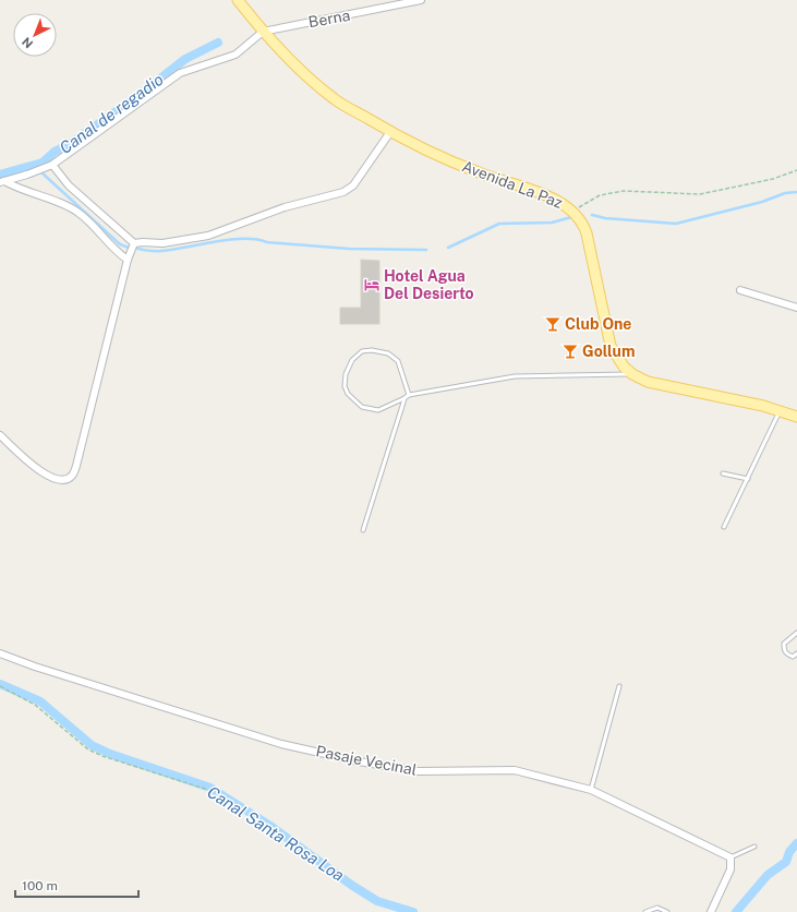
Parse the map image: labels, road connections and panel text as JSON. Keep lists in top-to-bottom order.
{
  "streets": {
    "main road": ["Avenida La Paz"],
    "street": ["Berna", "Pasaje Vecinal"]
  },
  "crossings": [
    ["Berna", "Avenida La Paz"]
  ],
  "water": ["Canal de regadio", "Canal Santa Rosa Loa"],
  "places": {
    "hotel": ["Hotel Agua Del Desierto"],
    "bar": ["Club One", "Gollum"]
  },
  "scale_bar": "100 m",
  "north": "bottom left"
}
